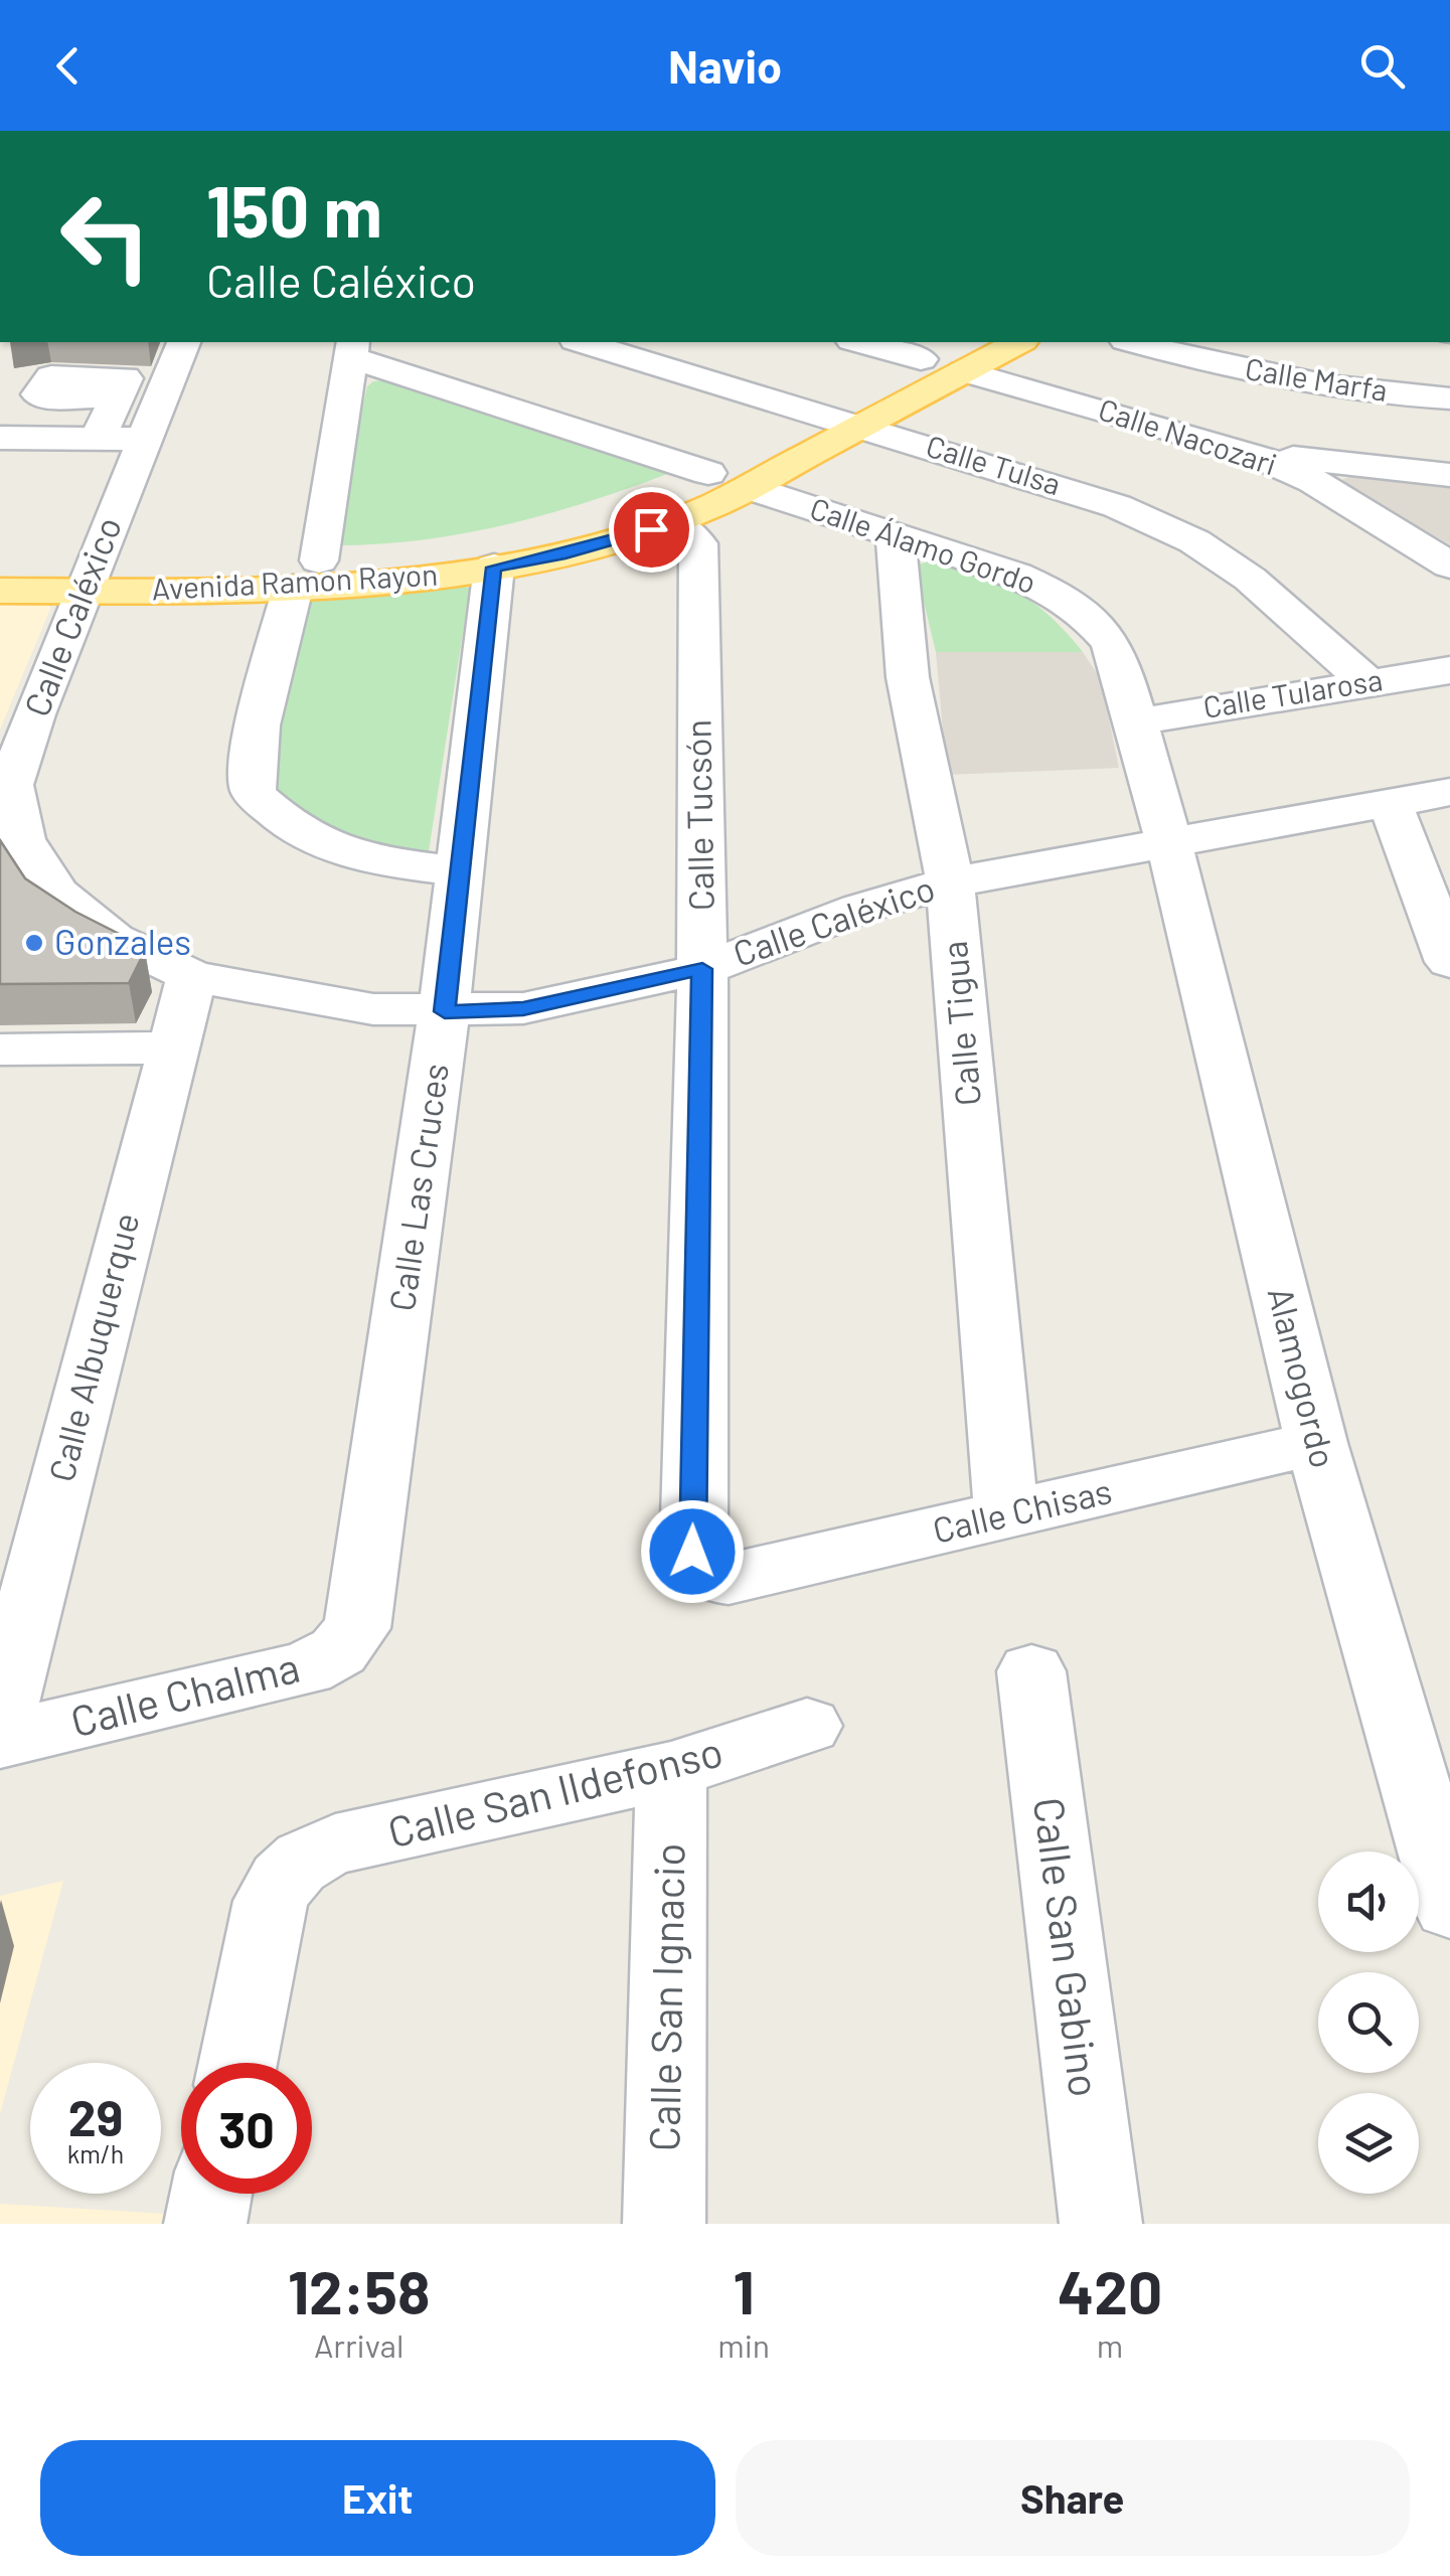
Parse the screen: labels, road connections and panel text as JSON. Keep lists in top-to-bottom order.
{
  "streets": {
    "main road": ["Avenida Ramon Rayon"],
    "street": [
      "Calle Marfa",
      "Calle Nacozari",
      "Calle Tulsa",
      "Calle Álamo Gordo",
      "Calle Caléxico",
      "Calle Tularosa",
      "Calle Tucsón",
      "Calle Tigua",
      "Calle Las Cruces",
      "Calle Albuquerque",
      "Alamogordo",
      "Calle Chisas",
      "Calle Chalma",
      "Calle San Ildefonso",
      "Calle San Gabino",
      "Calle San Ignacio"
    ]
  },
  "crossings": [
    ["Calle Nacozari", "Avenida Ramon Rayon"],
    ["Calle Tulsa", "Avenida Ramon Rayon"],
    ["Calle Tulsa", "Calle Tularosa"],
    ["Calle Álamo Gordo", "Avenida Ramon Rayon"],
    ["Calle Álamo Gordo", "Calle Caléxico"],
    ["Calle Álamo Gordo", "Calle Tularosa"],
    ["Calle Álamo Gordo", "Calle Tigua"],
    ["Calle Álamo Gordo", "Alamogordo"],
    ["Avenida Ramon Rayon", "Calle Caléxico"],
    ["Avenida Ramon Rayon", "Calle Tucsón"],
    ["Avenida Ramon Rayon", "Calle Las Cruces"],
    ["Calle Caléxico", "Calle Tucsón"],
    ["Calle Caléxico", "Calle Tigua"],
    ["Calle Caléxico", "Calle Las Cruces"],
    ["Calle Caléxico", "Calle Albuquerque"],
    ["Calle Caléxico", "Alamogordo"],
    ["Calle Tucsón", "Calle Chisas"],
    ["Calle Tigua", "Calle Chisas"],
    ["Calle Las Cruces", "Calle Chalma"],
    ["Alamogordo", "Calle Chisas"],
    ["Calle San Ildefonso", "Calle San Ignacio"]
  ],
  "places": ["Gonzales"],
  "page": {
    "header": "Navio",
    "turn": ["150 m", "Calle Caléxico"],
    "speed": "29 km/h",
    "limit": "30",
    "eta": [
      "12:58",
      "Arrival",
      "1",
      "min",
      "420",
      "m"
    ],
    "buttons": ["Exit", "Share"]
  }
}
